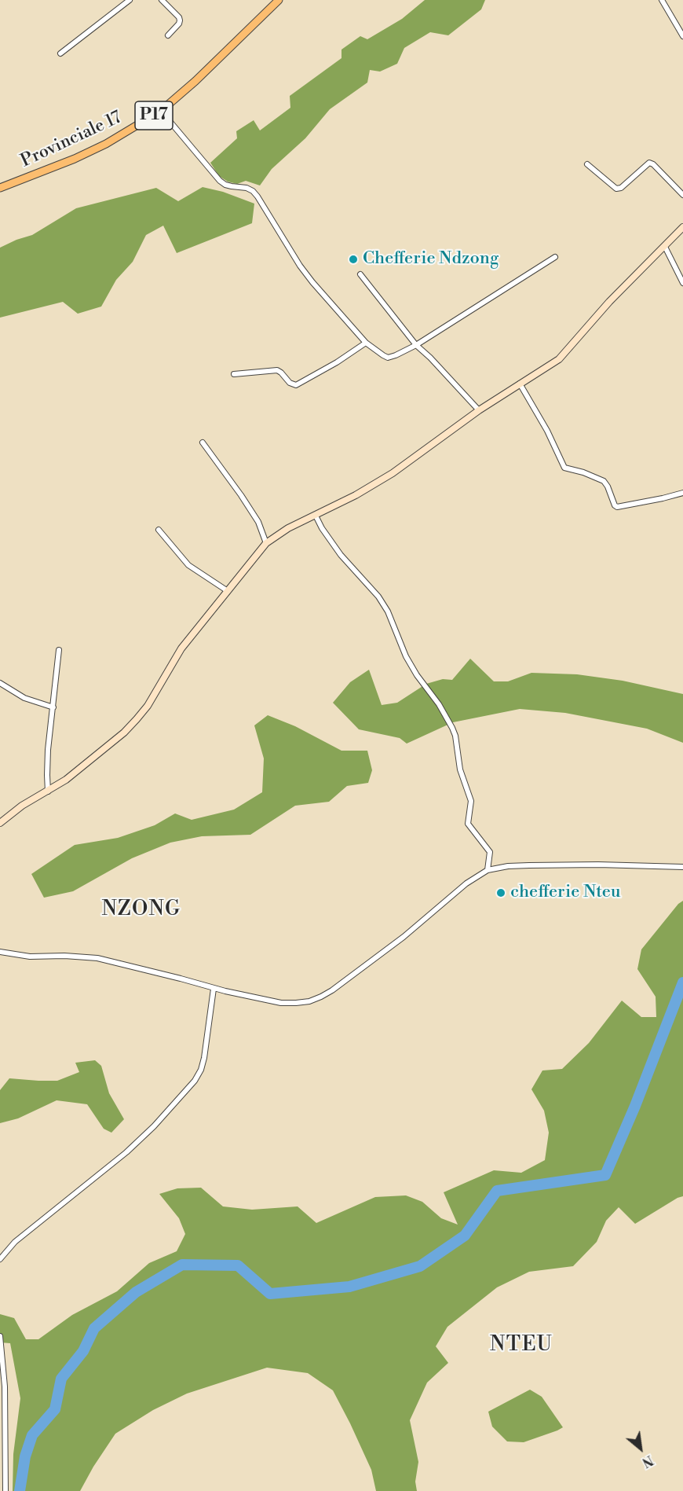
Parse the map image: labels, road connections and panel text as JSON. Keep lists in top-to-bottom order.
{
  "streets": {
    "main road": ["P17", "Provinciale 17"]
  },
  "districts": ["NZONG", "NTEU"],
  "places": ["Chefferie Ndzong", "chefferie Nteu"],
  "north": "bottom right"
}
